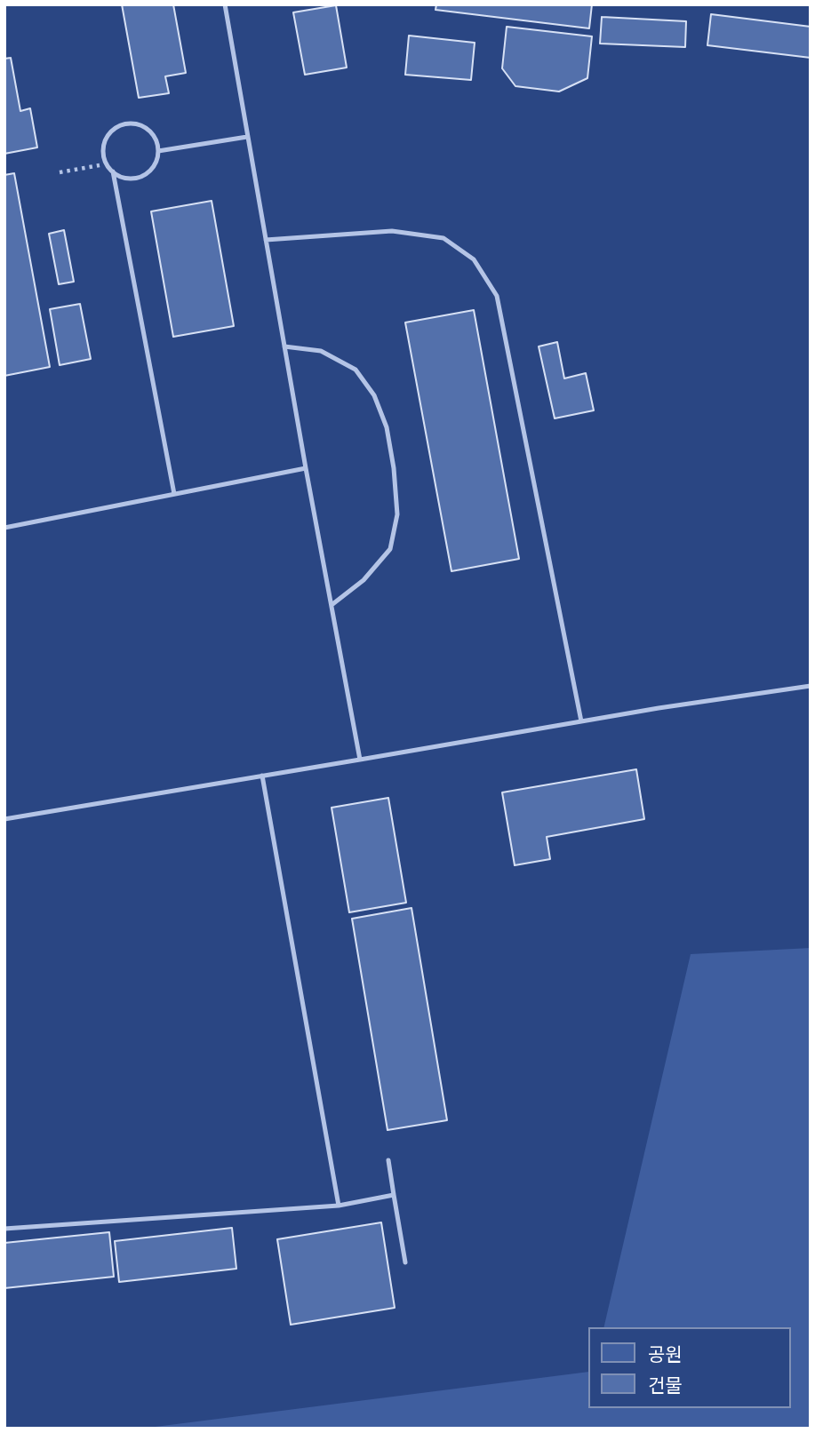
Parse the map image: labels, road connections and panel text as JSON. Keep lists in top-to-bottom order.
{
  "legend": ["공원", "건물"]
}
